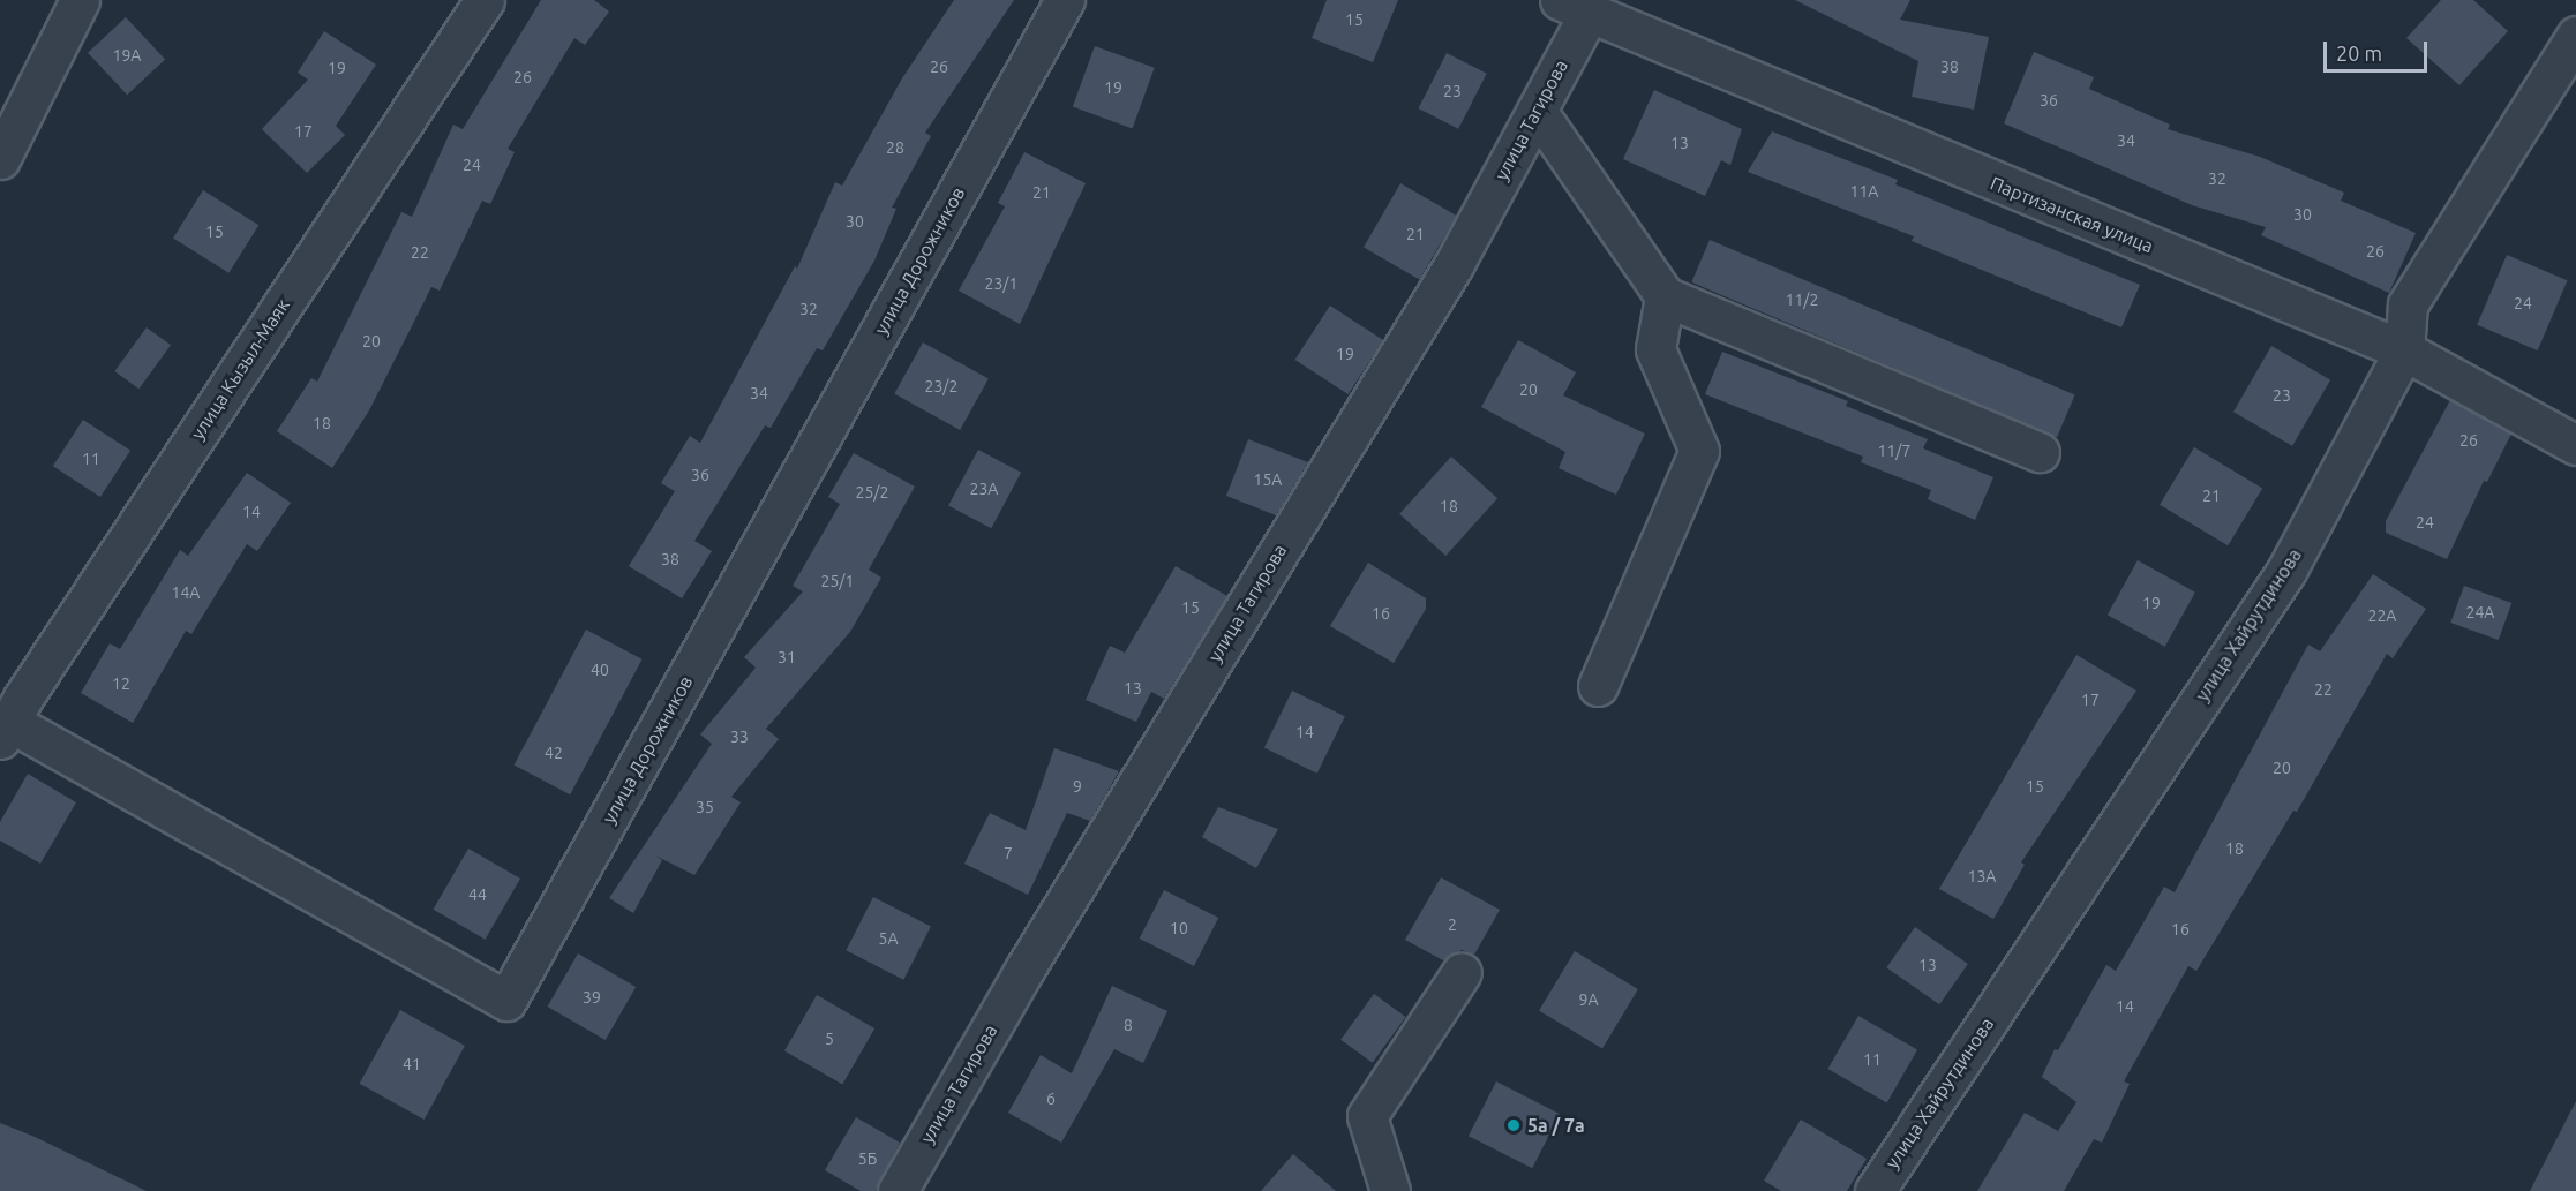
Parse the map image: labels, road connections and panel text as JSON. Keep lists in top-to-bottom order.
{
  "streets": {
    "street": [
      "улица Тагирова",
      "Партизанская улица",
      "улица Дорожников",
      "улица Кызыл-Маяк",
      "улица Хайрутдинова"
    ]
  },
  "crossings": [
    ["улица Тагирова", "Партизанская улица"],
    ["Партизанская улица", "улица Хайрутдинова"],
    ["улица Дорожников", "улица Кызыл-Маяк"]
  ],
  "places": ["5а / 7а"],
  "house_numbers": [
    "15",
    "19А",
    "26",
    "38",
    "19",
    "26",
    "19",
    "23",
    "36",
    "17",
    "34",
    "13",
    "28",
    "24",
    "32",
    "11А",
    "21",
    "30",
    "30",
    "15",
    "21",
    "26",
    "22",
    "23/1",
    "11/2",
    "24",
    "32",
    "20",
    "19",
    "23/2",
    "20",
    "34",
    "23",
    "18",
    "26",
    "11/7",
    "11",
    "36",
    "15А",
    "23А",
    "25/2",
    "21",
    "18",
    "14",
    "24",
    "38",
    "25/1",
    "14А",
    "19",
    "15",
    "24А",
    "16",
    "22А",
    "31",
    "40",
    "12",
    "13",
    "22",
    "17",
    "14",
    "33",
    "42",
    "20",
    "9",
    "15",
    "35",
    "18",
    "7",
    "13А",
    "44",
    "2",
    "10",
    "16",
    "5А",
    "13",
    "39",
    "9А",
    "14",
    "8",
    "5",
    "11",
    "41",
    "6",
    "5Б"
  ],
  "scale_bar": "20 m"
}
